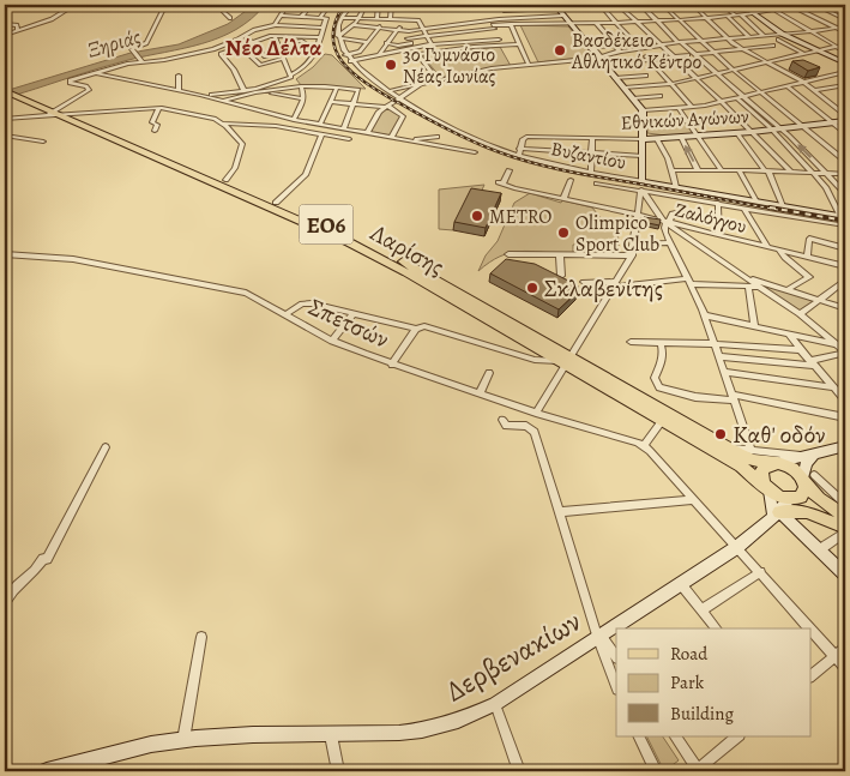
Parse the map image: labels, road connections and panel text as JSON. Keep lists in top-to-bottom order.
{
  "streets": {
    "main road": ["ΕΟ6", "Λαρίσης"],
    "street": [
      "Εθνικών Αγώνων",
      "Βυζαντίου",
      "Ζαλόγγου",
      "Σπετσών",
      "Δερβενακίων"
    ]
  },
  "crossings": [
    ["Εθνικών Αγώνων", "Βυζαντίου"],
    ["ΕΟ6", "Λαρίσης"],
    ["ΕΟ6", "Δερβενακίων"],
    ["Λαρίσης", "Δερβενακίων"]
  ],
  "districts": ["Νέο Δέλτα"],
  "water": ["Ξηριάς"],
  "places": [
    "Βασδέκειο Αθλητικό Κέντρο",
    "3ο Γυμνάσιο Νέας Ιωνίας",
    "METRO",
    "Olimpico Sport Club",
    "Σκλαβενίτης",
    "Καθ' οδόν"
  ],
  "legend": ["Road", "Park", "Building"]
}
